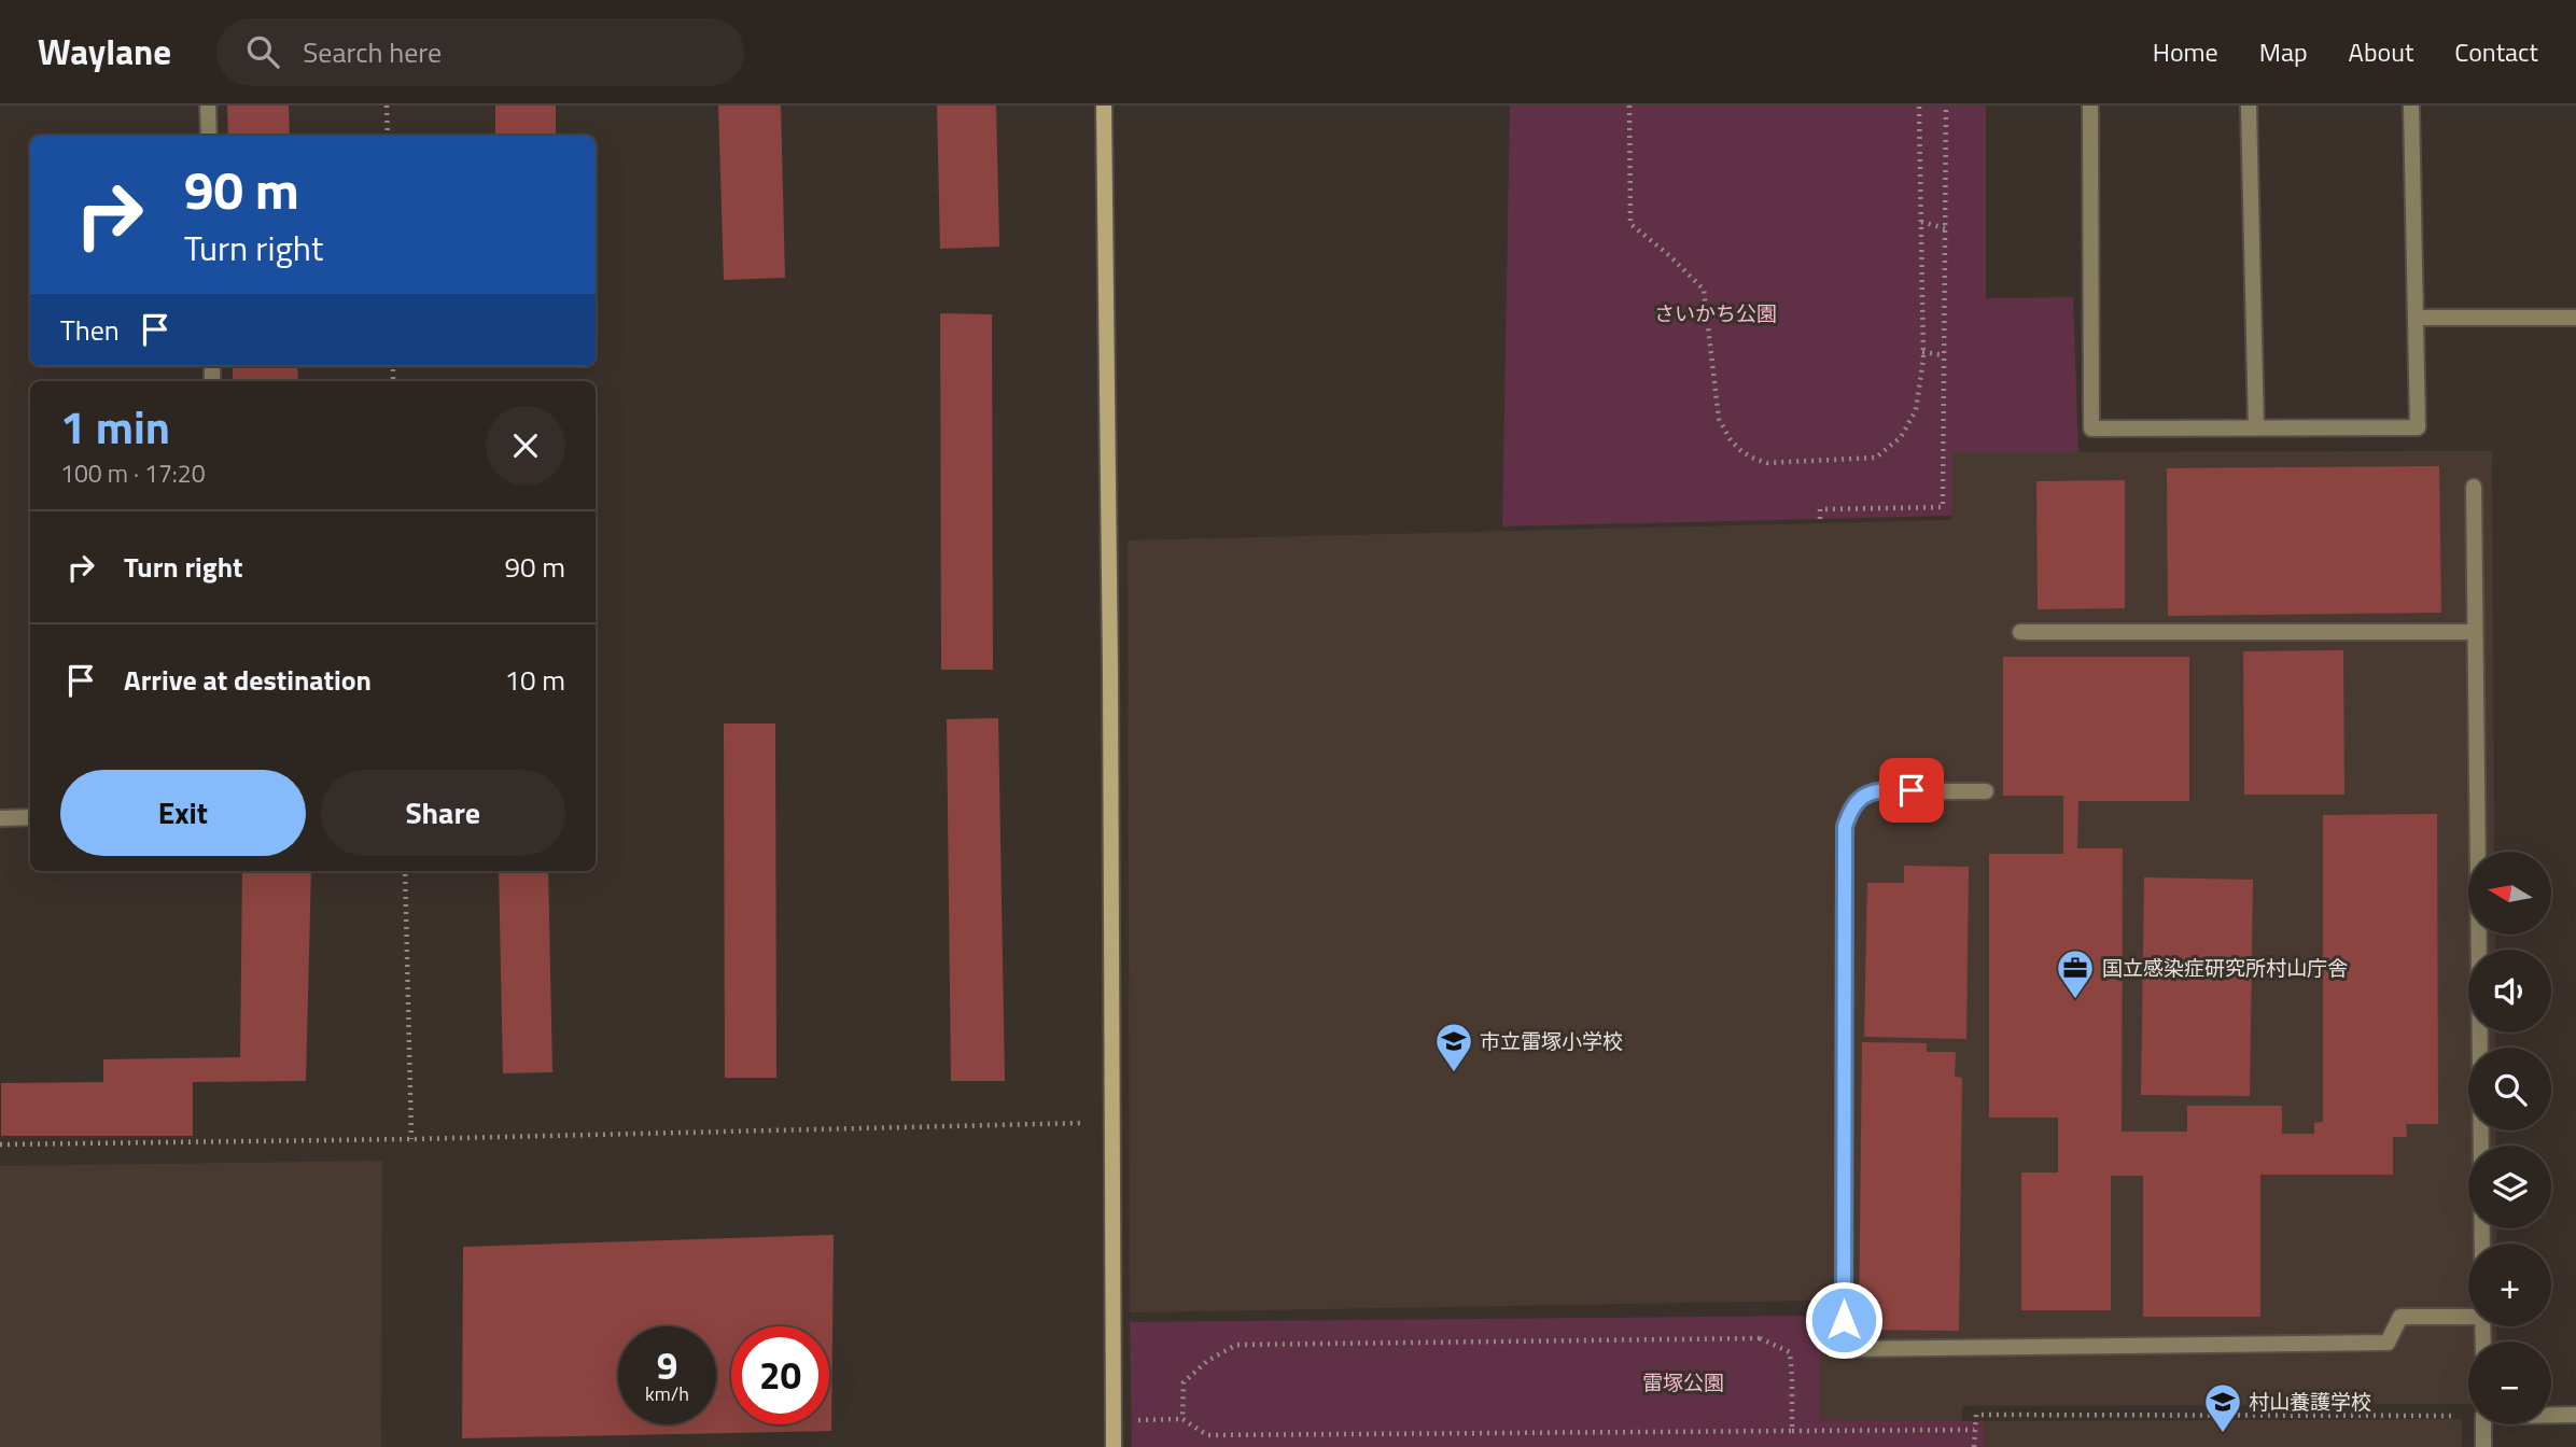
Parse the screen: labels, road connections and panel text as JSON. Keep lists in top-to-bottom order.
{
  "parks": ["さいかち公園", "雷塚公園"],
  "places": {
    "office": ["国立感染症研究所村山庁舎"],
    "school or university": ["市立雷塚小学校", "村山養護学校"]
  },
  "north": "left",
  "page": {
    "header": "Waylane",
    "search": "Search here",
    "nav": [
      "Home",
      "Map",
      "About",
      "Contact"
    ],
    "turn": ["90 m", "Turn right"],
    "then": "Then",
    "heading": ["1 min", "100 m · 17:20"],
    "list": [
      {
        "name": "Turn right",
        "value": "90 m"
      },
      {
        "name": "Arrive at destination",
        "value": "10 m"
      }
    ],
    "buttons": ["Exit", "Share"],
    "map_buttons": ["+", "−"],
    "speed": "9 km/h",
    "limit": "20"
  }
}
